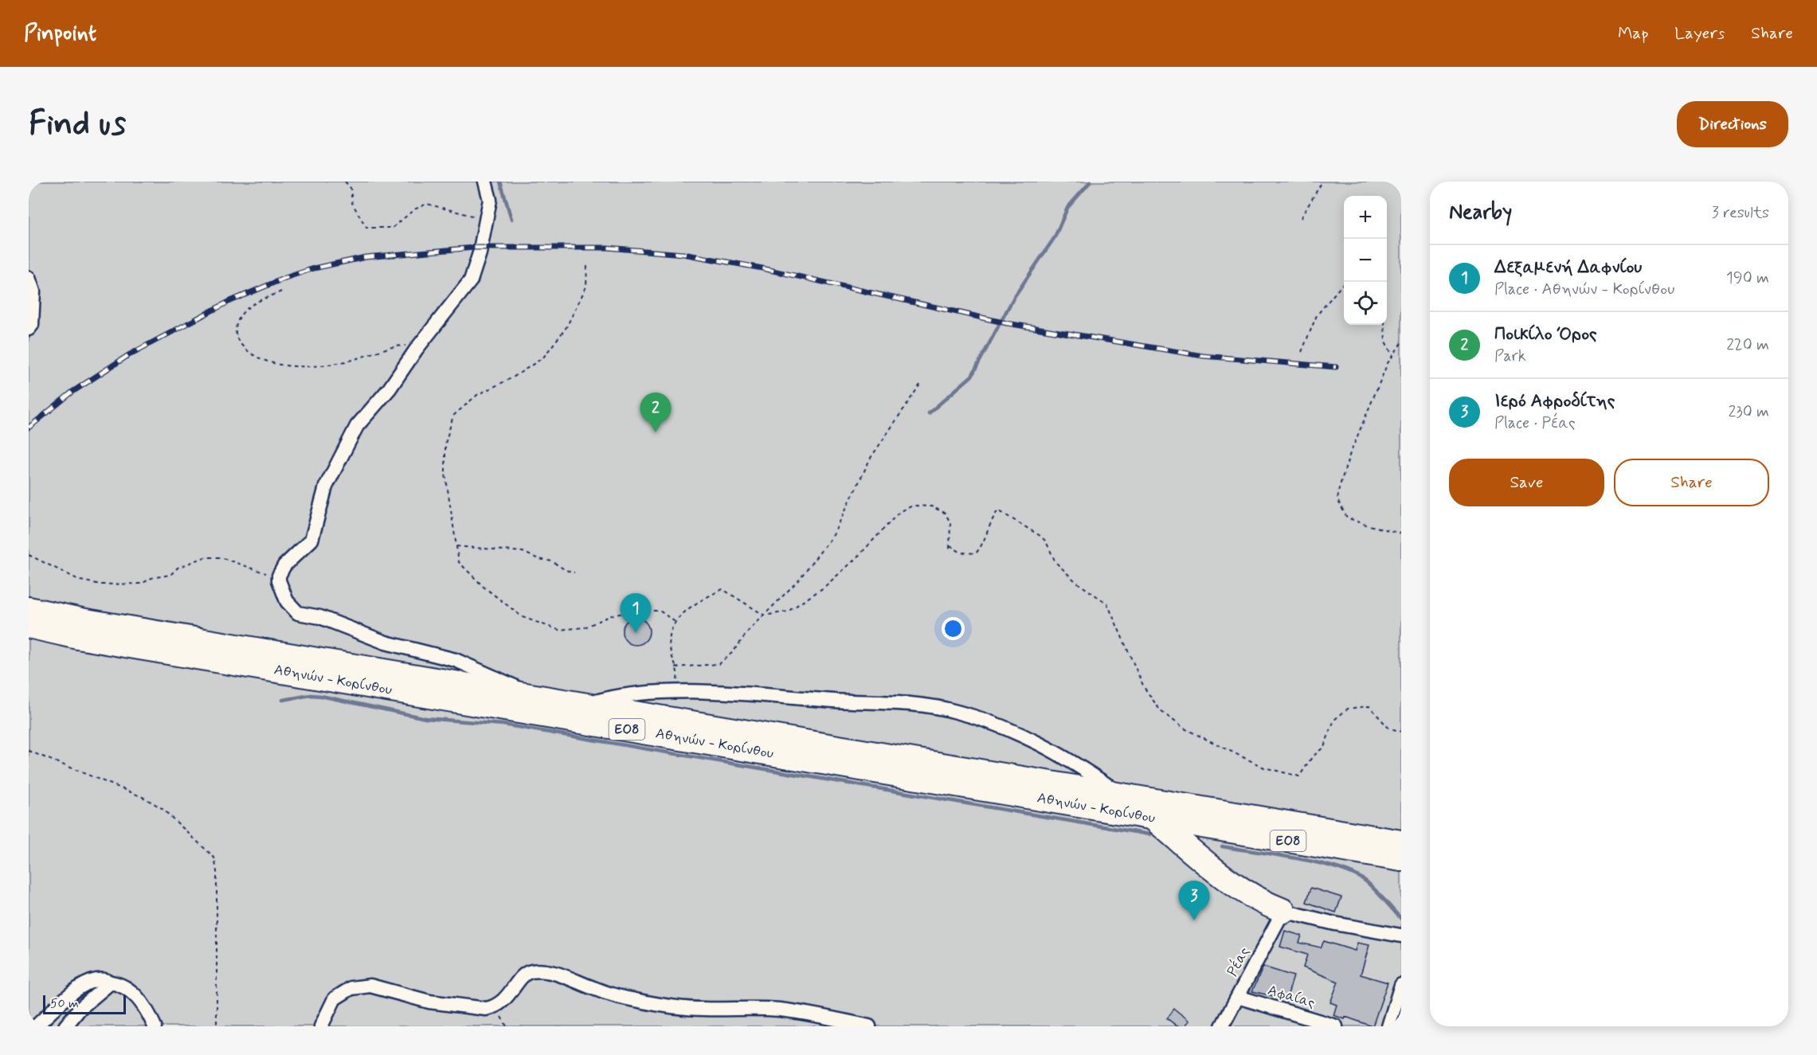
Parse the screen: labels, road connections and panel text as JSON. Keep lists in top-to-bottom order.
{
  "streets": {
    "highway": ["Αθηνών - Κορίνθου", "ΕΟ8"],
    "street": ["Ρέας", "Αφαίας"]
  },
  "crossings": [
    ["Ρέας", "Αφαίας"]
  ],
  "scale_bar": "50 m",
  "page": {
    "header": "Pinpoint",
    "nav": ["Map", "Layers", "Share"],
    "buttons": [
      "Directions",
      ["Save", "Share"]
    ],
    "title": "Find us",
    "heading": ["Nearby", "3 results"],
    "map_buttons": ["+", "−"],
    "list": [
      {
        "mark": "1",
        "name": "Δεξαμενή Δαφνίου",
        "note": "Place · Αθηνών - Κορίνθου",
        "value": "190 m"
      },
      {
        "mark": "2",
        "name": "Ποικίλο Όρος",
        "note": "Park",
        "value": "220 m"
      },
      {
        "mark": "3",
        "name": "Ιερό Αφροδίτης",
        "note": "Place · Ρέας",
        "value": "230 m"
      }
    ],
    "pins": ["2", "1", "3"],
    "scale": "50 m"
  }
}
